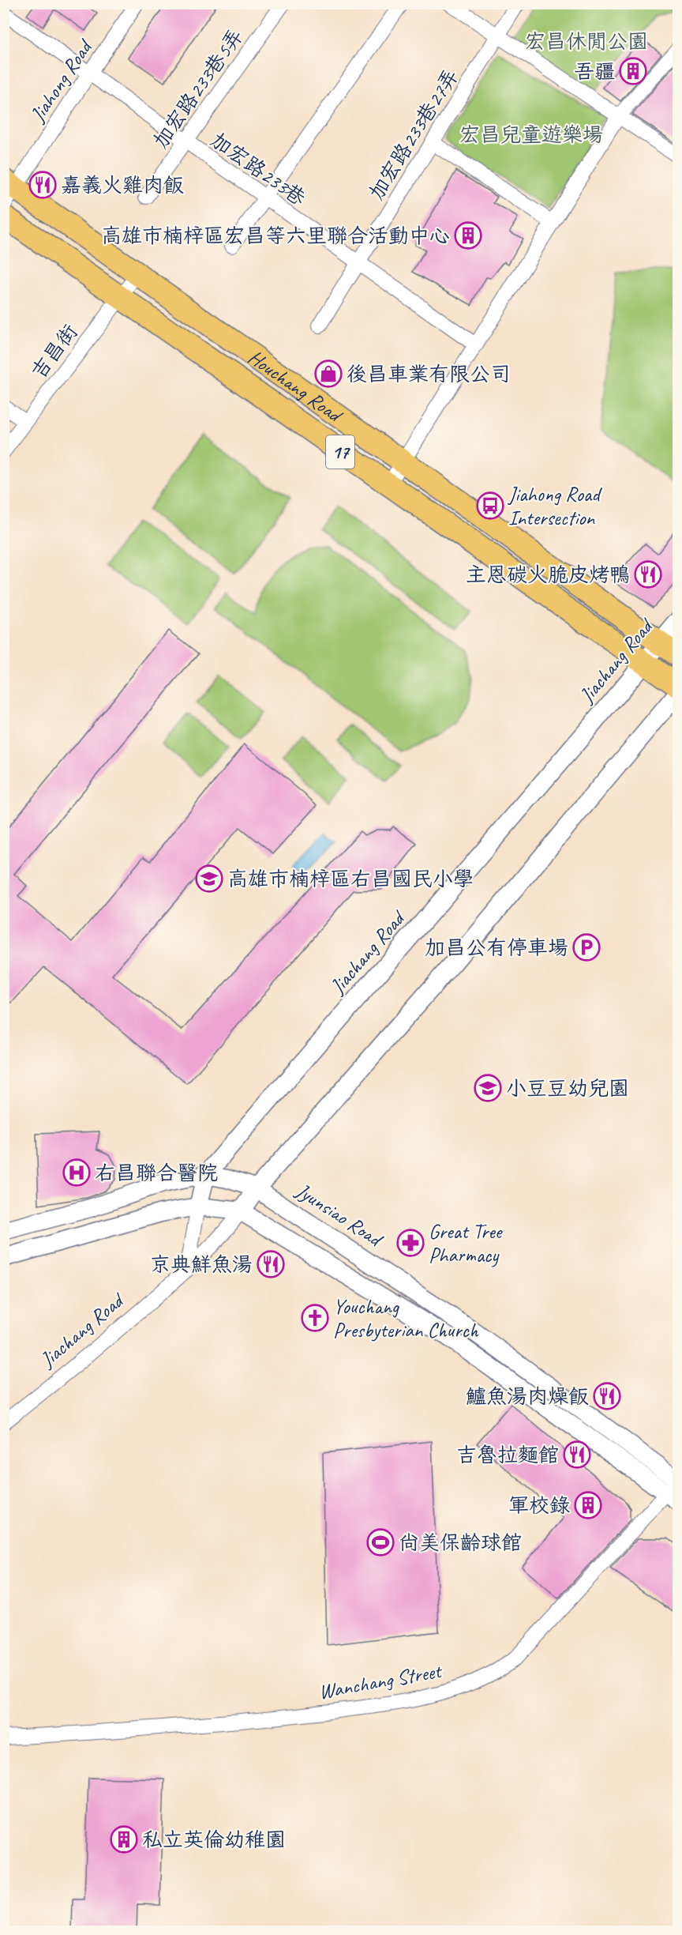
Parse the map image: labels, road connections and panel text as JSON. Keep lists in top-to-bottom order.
{
  "streets": {
    "main road": ["Houchang Road", "17"],
    "street": [
      "Jiahong Road",
      "加宏路233巷5弄",
      "加宏路233巷27弄",
      "加宏路233巷",
      "吉昌街",
      "Jiachang Road",
      "Jyunsiao Road",
      "Wanchang Street"
    ]
  },
  "crossings": [
    ["Jiahong Road", "加宏路233巷"],
    ["Jiahong Road", "Houchang Road"],
    ["加宏路233巷5弄", "加宏路233巷"],
    ["加宏路233巷27弄", "加宏路233巷"],
    ["吉昌街", "Houchang Road"],
    ["Houchang Road", "Jiachang Road"],
    ["Jiachang Road", "Jyunsiao Road"],
    ["Jyunsiao Road", "Wanchang Street"]
  ],
  "parks": ["宏昌休閒公園", "宏昌兒童遊樂場"],
  "places": {
    "building": [
      "吾疆",
      "高雄市楠梓區宏昌等六里聯合活動中心",
      "軍校錄",
      "私立英倫幼稚園"
    ],
    "restaurant": [
      "嘉義火雞肉飯",
      "主恩碳火脆皮烤鴨",
      "京典鮮魚湯",
      "鱸魚湯肉燥飯",
      "吉魯拉麵館"
    ],
    "shop": ["後昌車業有限公司"],
    "bus stop": ["Jiahong Road Intersection"],
    "school or university": ["高雄市楠梓區右昌國民小學", "小豆豆幼兒園"],
    "parking": ["加昌公有停車場"],
    "hospital": ["右昌聯合醫院"],
    "pharmacy": ["Great Tree Pharmacy"],
    "church": ["Youchang Presbyterian Church"],
    "sports": ["尚美保齡球館"]
  }
}
